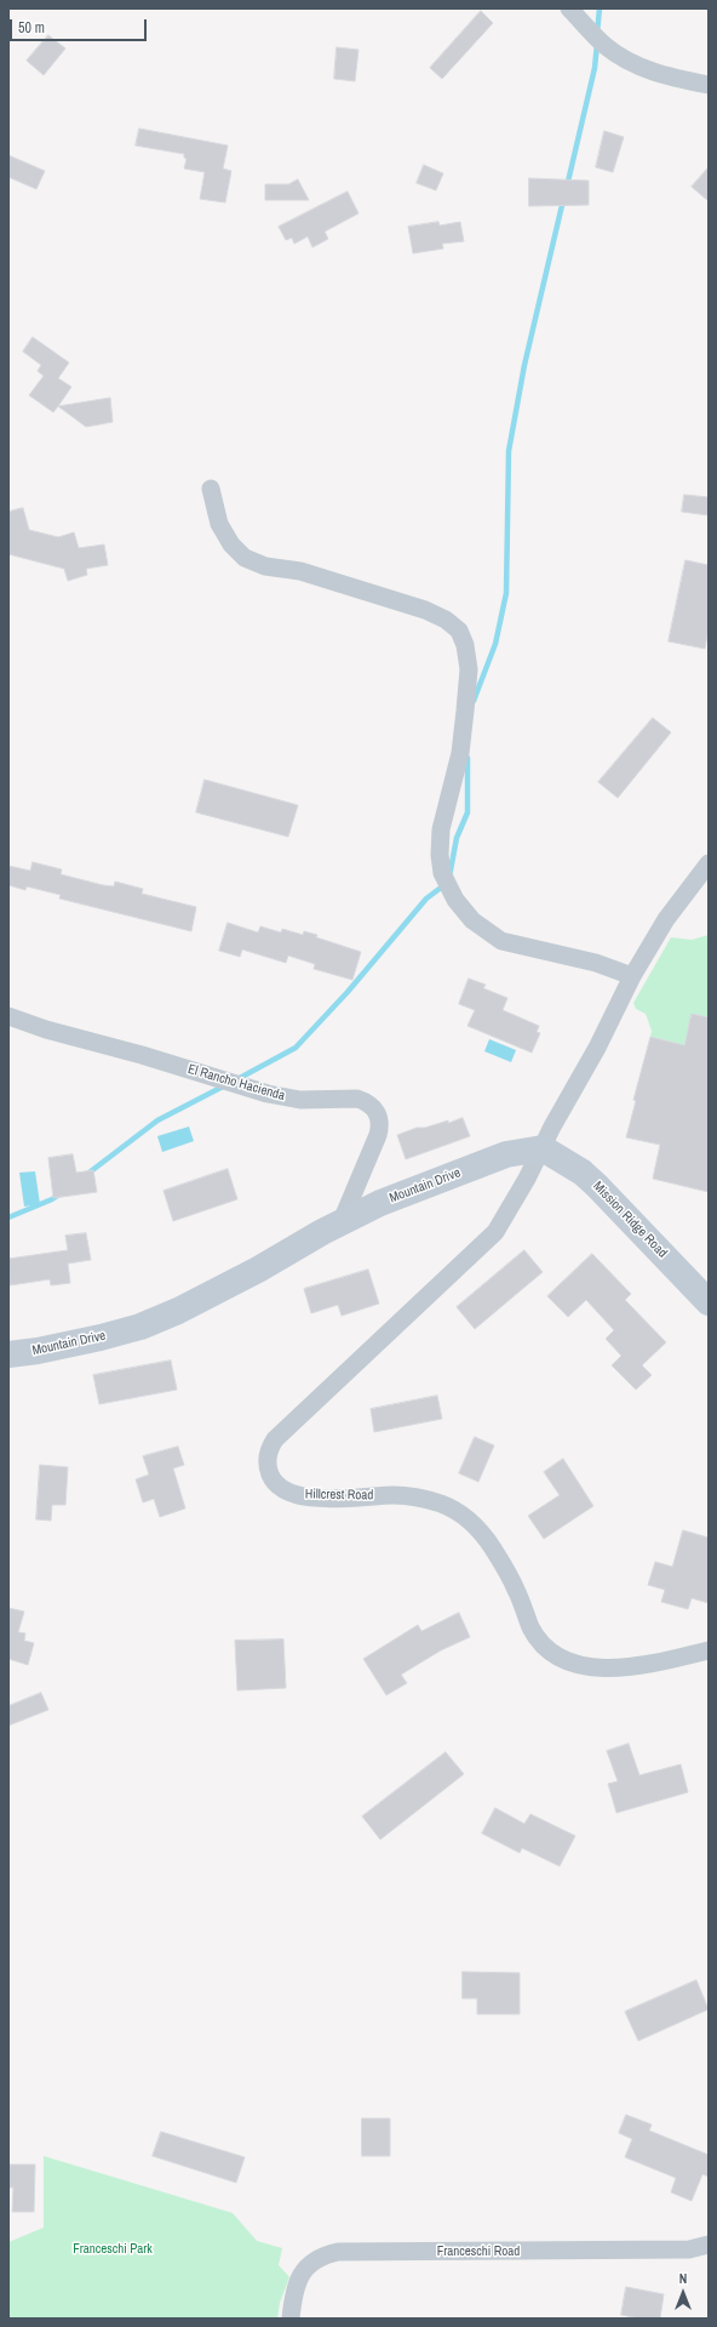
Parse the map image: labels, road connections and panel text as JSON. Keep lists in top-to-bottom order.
{
  "streets": {
    "main road": ["Mountain Drive", "Mission Ridge Road"],
    "street": ["El Rancho Hacienda", "Hillcrest Road", "Franceschi Road"]
  },
  "crossings": [
    ["El Rancho Hacienda", "Mountain Drive"],
    ["Mountain Drive", "Mission Ridge Road"],
    ["Mountain Drive", "Hillcrest Road"],
    ["Mission Ridge Road", "Hillcrest Road"]
  ],
  "parks": ["Franceschi Park"],
  "scale_bar": "50 m",
  "north": "top"
}
